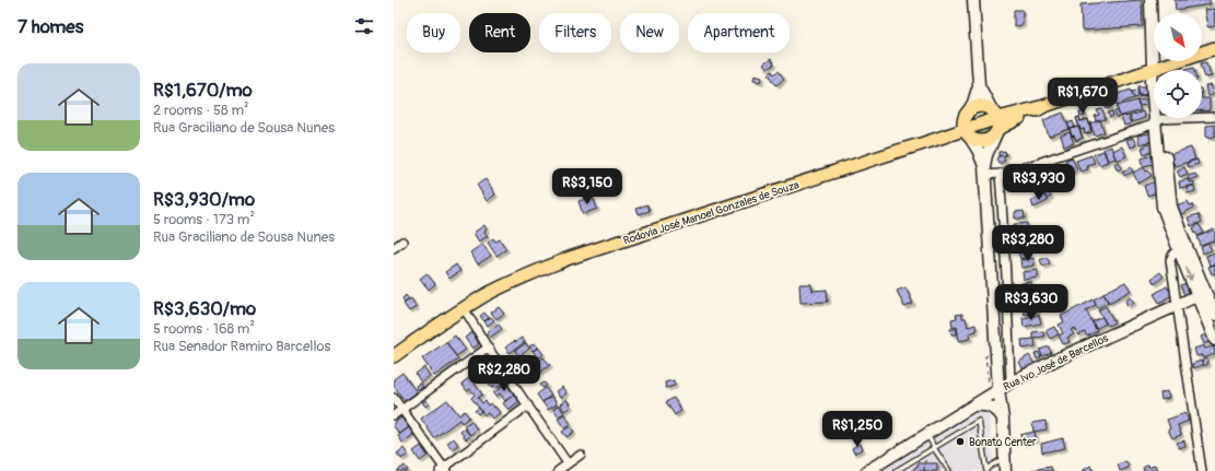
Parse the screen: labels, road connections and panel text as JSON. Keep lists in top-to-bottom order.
{
  "streets": {
    "main road": ["Rodovia José Manoel Gonzales de Souza", "Rua Ivo José de Barcellos"]
  },
  "places": ["Bonato Center"],
  "north": "bottom right",
  "page": {
    "heading": "7 homes",
    "chip": [
      "Buy",
      "Rent",
      "Filters",
      "New",
      "Apartment"
    ],
    "list": [
      {
        "name": "R$1,670/mo",
        "note": "2 rooms · 58 m² · Rua Graciliano de Sousa Nunes"
      },
      {
        "name": "R$3,930/mo",
        "note": "5 rooms · 173 m² · Rua Graciliano de Sousa Nunes"
      },
      {
        "name": "R$3,630/mo",
        "note": "5 rooms · 168 m² · Rua Senador Ramiro Barcellos"
      }
    ],
    "price": [
      "R$1,670",
      "R$3,930",
      "R$3,150",
      "R$3,280",
      "R$3,630",
      "R$2,280",
      "R$1,250"
    ]
  }
}
